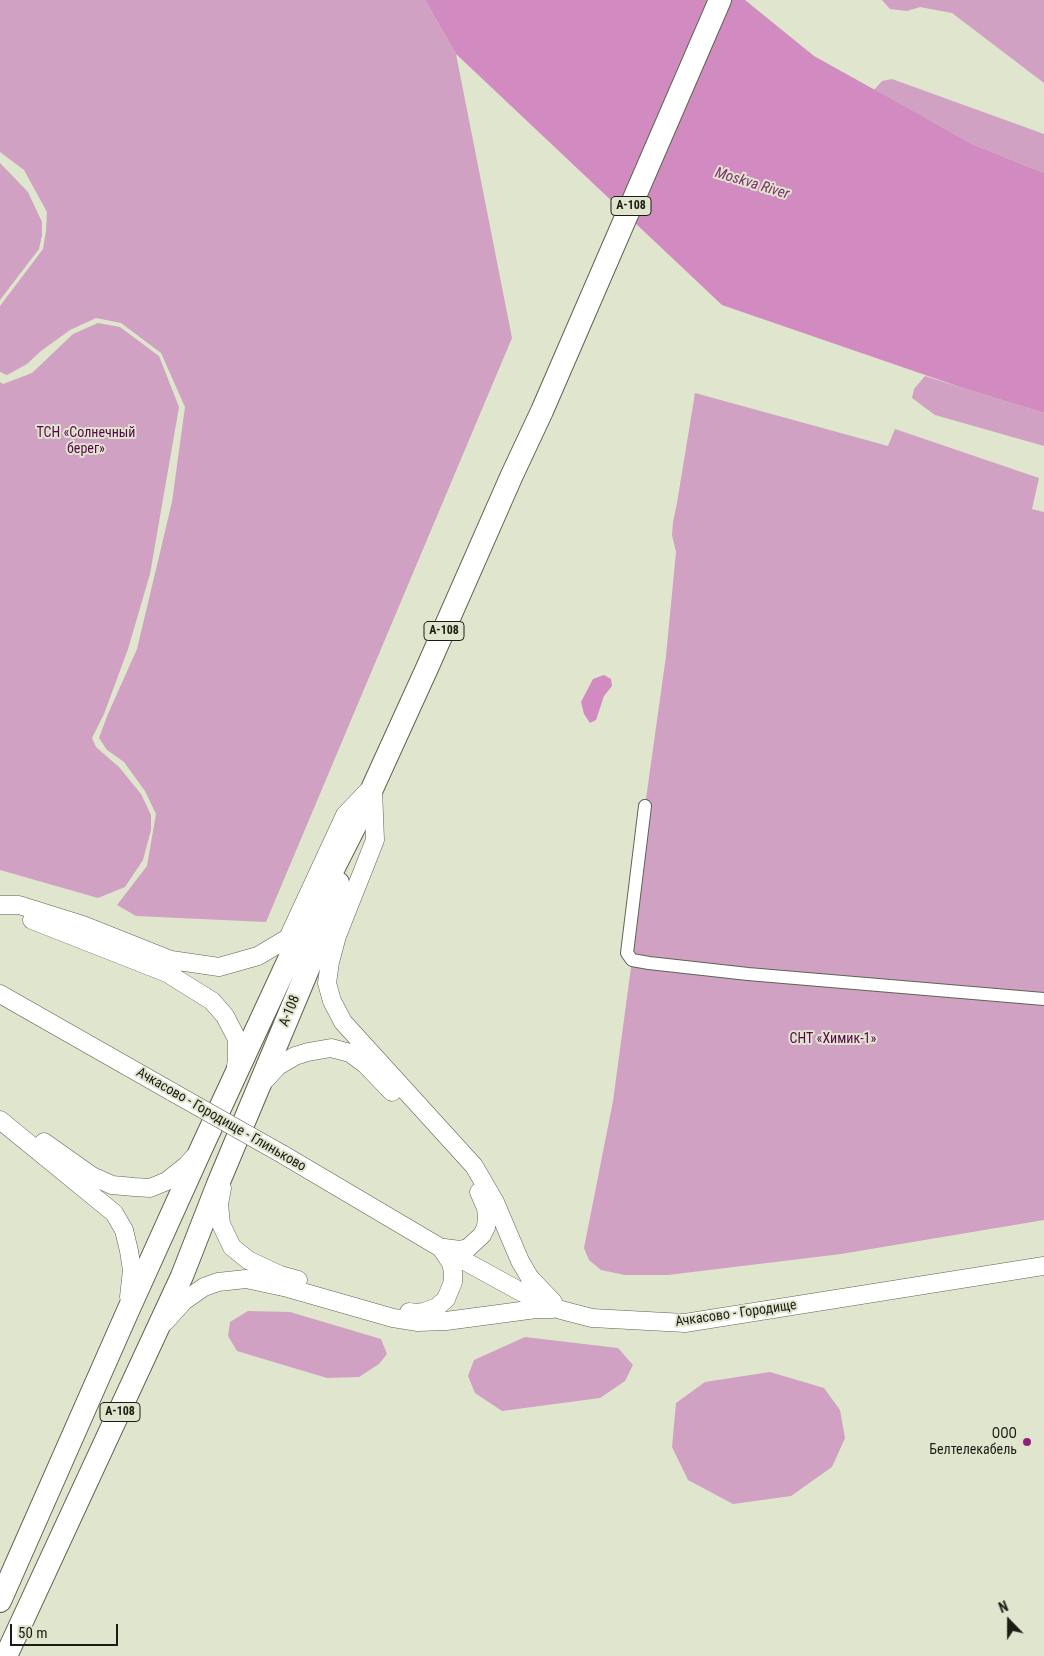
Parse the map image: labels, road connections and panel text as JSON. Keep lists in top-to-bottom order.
{
  "streets": {
    "highway": ["А-108"],
    "street": ["Ачкасово - Городище - Глиньково", "Ачкасово - Городище"]
  },
  "crossings": [
    ["Ачкасово - Городище - Глиньково", "Ачкасово - Городище"]
  ],
  "water": ["Moskva River"],
  "parks": ["ТСН «Солнечный берег»", "СНТ «Химик-1»"],
  "places": ["ООО Белтелекабель"],
  "scale_bar": "50 m",
  "north": "top"
}
